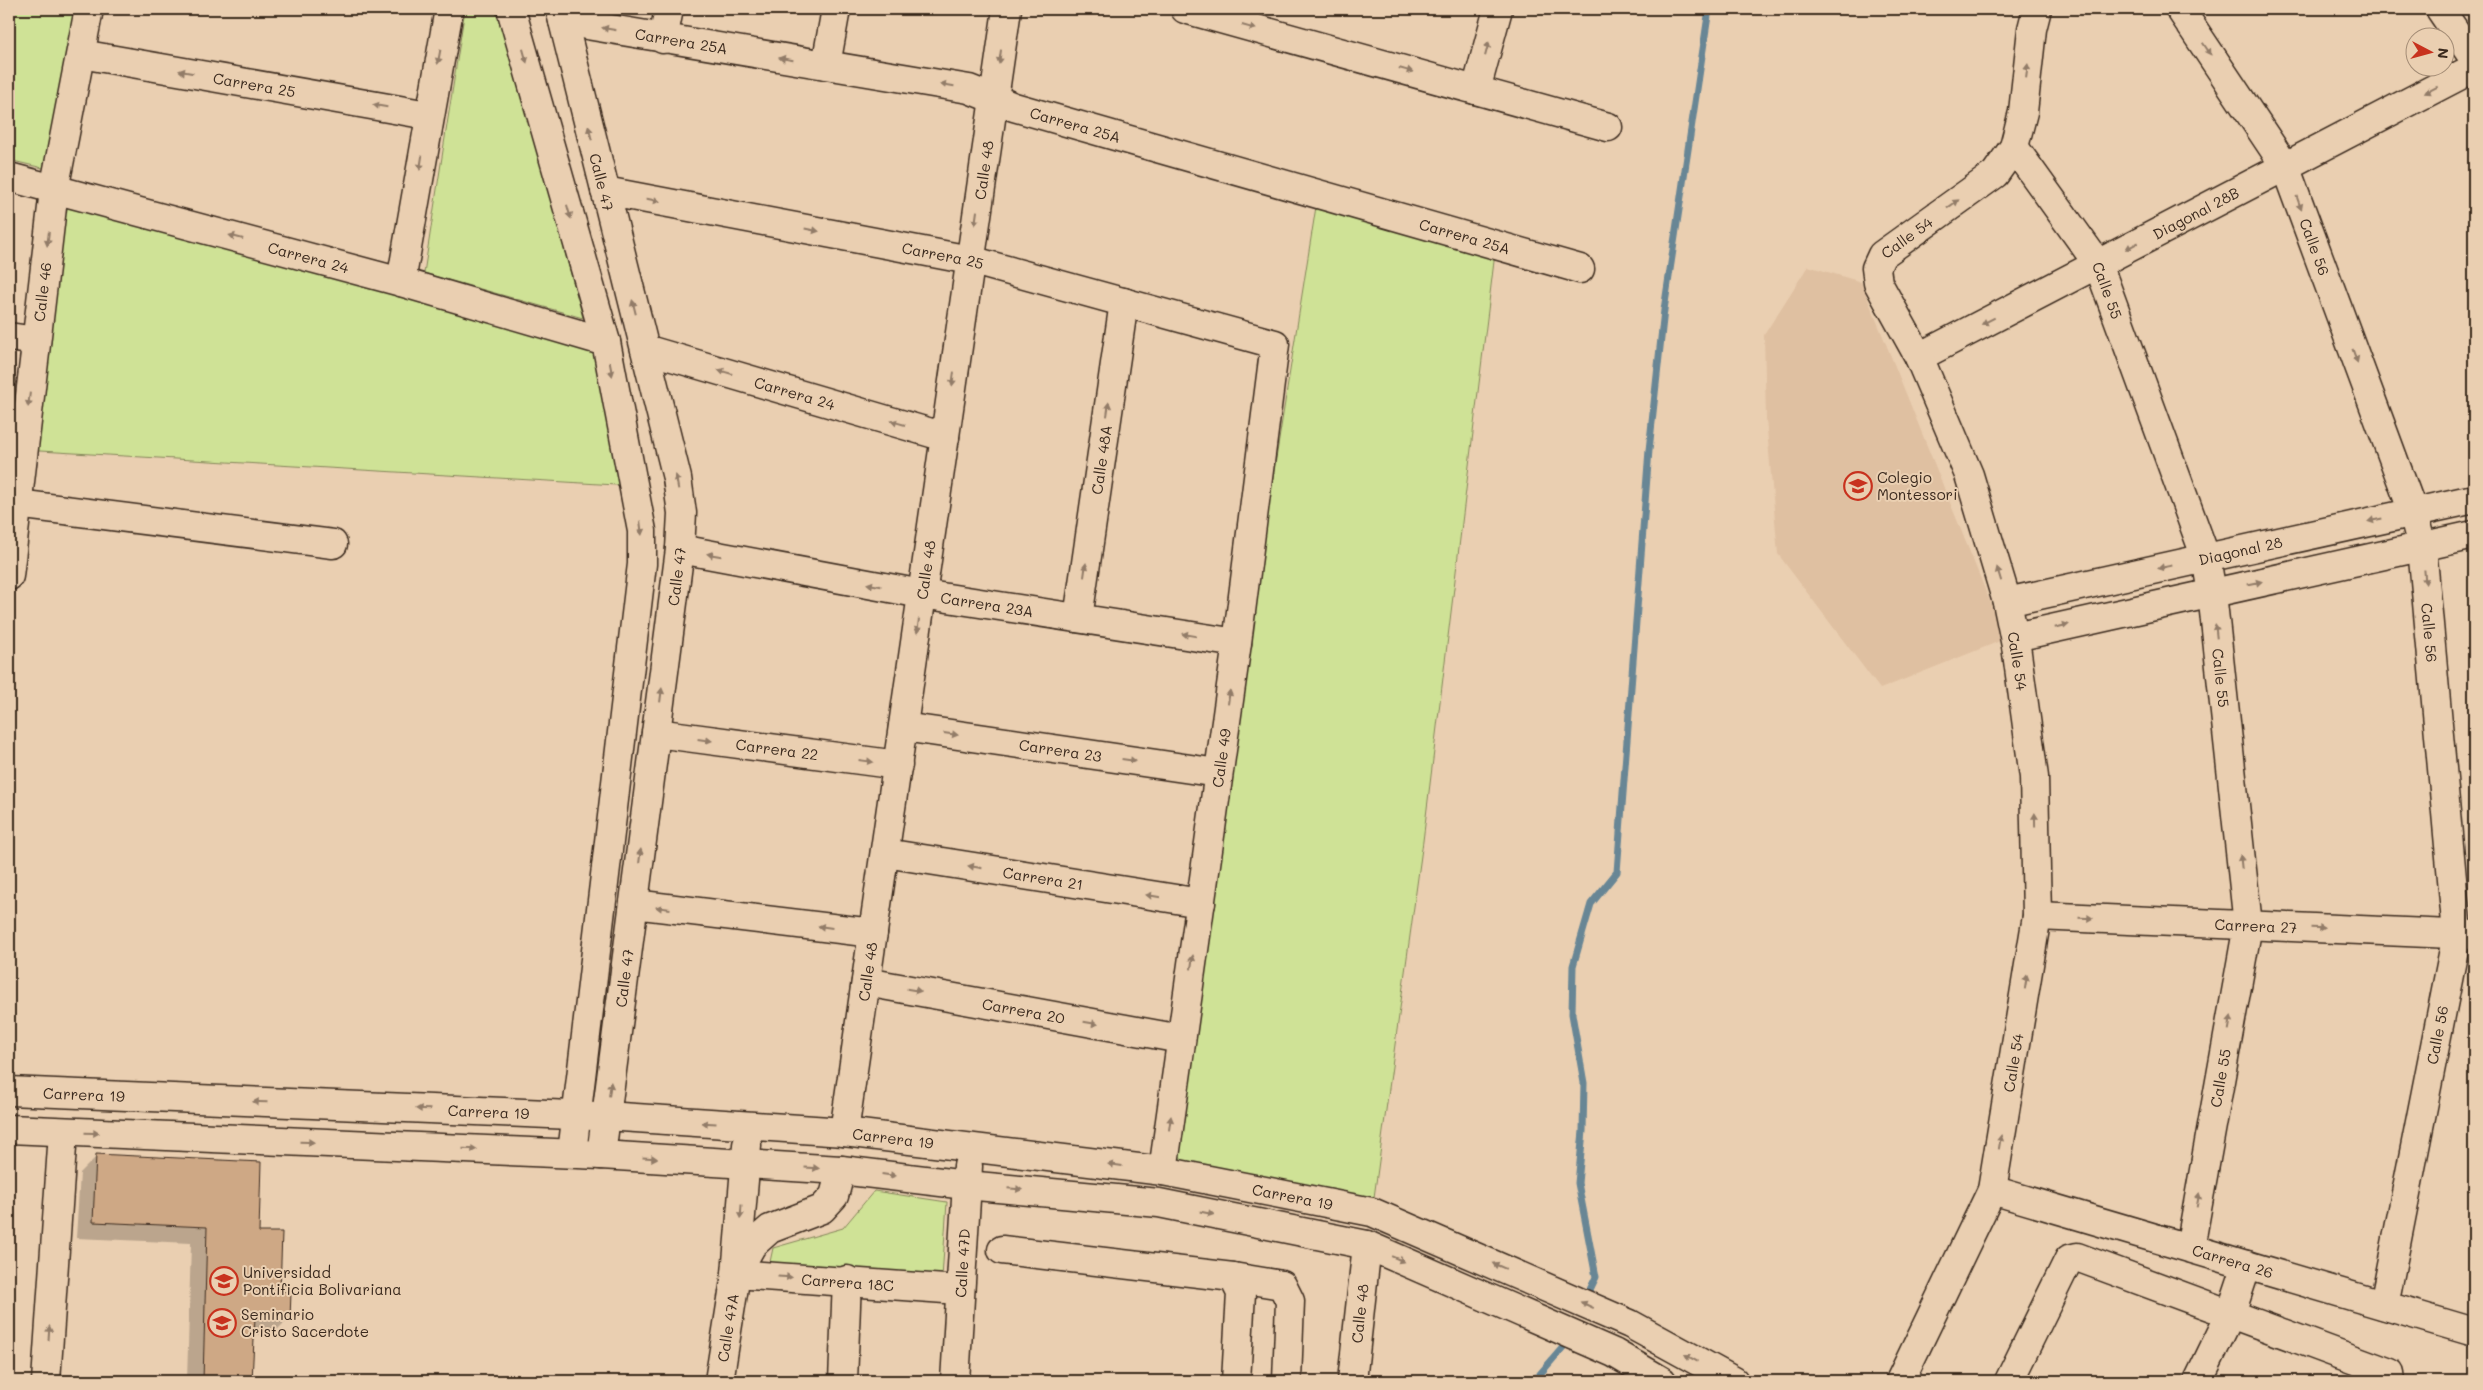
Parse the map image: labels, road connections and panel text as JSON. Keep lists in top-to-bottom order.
{
  "streets": {
    "street": [
      "Carrera 25A",
      "Carrera 25",
      "Calle 48",
      "Calle 47",
      "Diagonal 28B",
      "Calle 54",
      "Calle 56",
      "Carrera 24",
      "Calle 46",
      "Calle 55",
      "Calle 48A",
      "Diagonal 28",
      "Carrera 23A",
      "Carrera 22",
      "Carrera 23",
      "Calle 49",
      "Carrera 21",
      "Carrera 27",
      "Carrera 20",
      "Carrera 19",
      "Carrera 26",
      "Calle 47D",
      "Carrera 18C",
      "Calle 47A"
    ]
  },
  "crossings": [
    ["Carrera 25A", "Calle 48"],
    ["Carrera 25A", "Calle 47"],
    ["Carrera 25", "Calle 48"],
    ["Carrera 25", "Calle 47"],
    ["Carrera 25", "Calle 46"],
    ["Carrera 25", "Calle 48A"],
    ["Carrera 25", "Calle 49"],
    ["Calle 48", "Carrera 24"],
    ["Calle 48", "Carrera 23A"],
    ["Calle 48", "Carrera 22"],
    ["Calle 48", "Carrera 23"],
    ["Calle 48", "Carrera 21"],
    ["Calle 48", "Carrera 20"],
    ["Calle 48", "Carrera 19"],
    ["Calle 47", "Carrera 24"],
    ["Calle 47", "Carrera 23A"],
    ["Calle 47", "Carrera 22"],
    ["Calle 47", "Carrera 19"],
    ["Diagonal 28B", "Calle 54"],
    ["Diagonal 28B", "Calle 56"],
    ["Diagonal 28B", "Calle 55"],
    ["Calle 54", "Calle 55"],
    ["Calle 54", "Diagonal 28"],
    ["Calle 54", "Carrera 27"],
    ["Calle 54", "Carrera 26"],
    ["Calle 56", "Diagonal 28"],
    ["Calle 56", "Carrera 27"],
    ["Calle 56", "Carrera 26"],
    ["Carrera 24", "Calle 46"],
    ["Calle 55", "Diagonal 28"],
    ["Calle 55", "Carrera 27"],
    ["Calle 55", "Carrera 26"],
    ["Calle 48A", "Carrera 23A"],
    ["Carrera 23A", "Calle 49"],
    ["Carrera 23", "Calle 49"],
    ["Calle 49", "Carrera 21"],
    ["Calle 49", "Carrera 20"],
    ["Calle 49", "Carrera 19"],
    ["Carrera 19", "Calle 47D"],
    ["Carrera 19", "Calle 47A"],
    ["Calle 47D", "Carrera 18C"],
    ["Carrera 18C", "Calle 47A"]
  ],
  "one_way": [
    "Carrera 25A",
    "Calle 48",
    "Diagonal 28B",
    "Calle 54",
    "Calle 56",
    "Carrera 24",
    "Calle 46",
    "Calle 55",
    "Calle 48A",
    "Carrera 23A",
    "Carrera 23",
    "Calle 49",
    "Carrera 21",
    "Carrera 27",
    "Calle 47A"
  ],
  "places": {
    "school or university": ["Colegio Montessori", "Universidad Pontificia Bolivariana", "Seminario Cristo Sacerdote"]
  },
  "north": "right"
}
